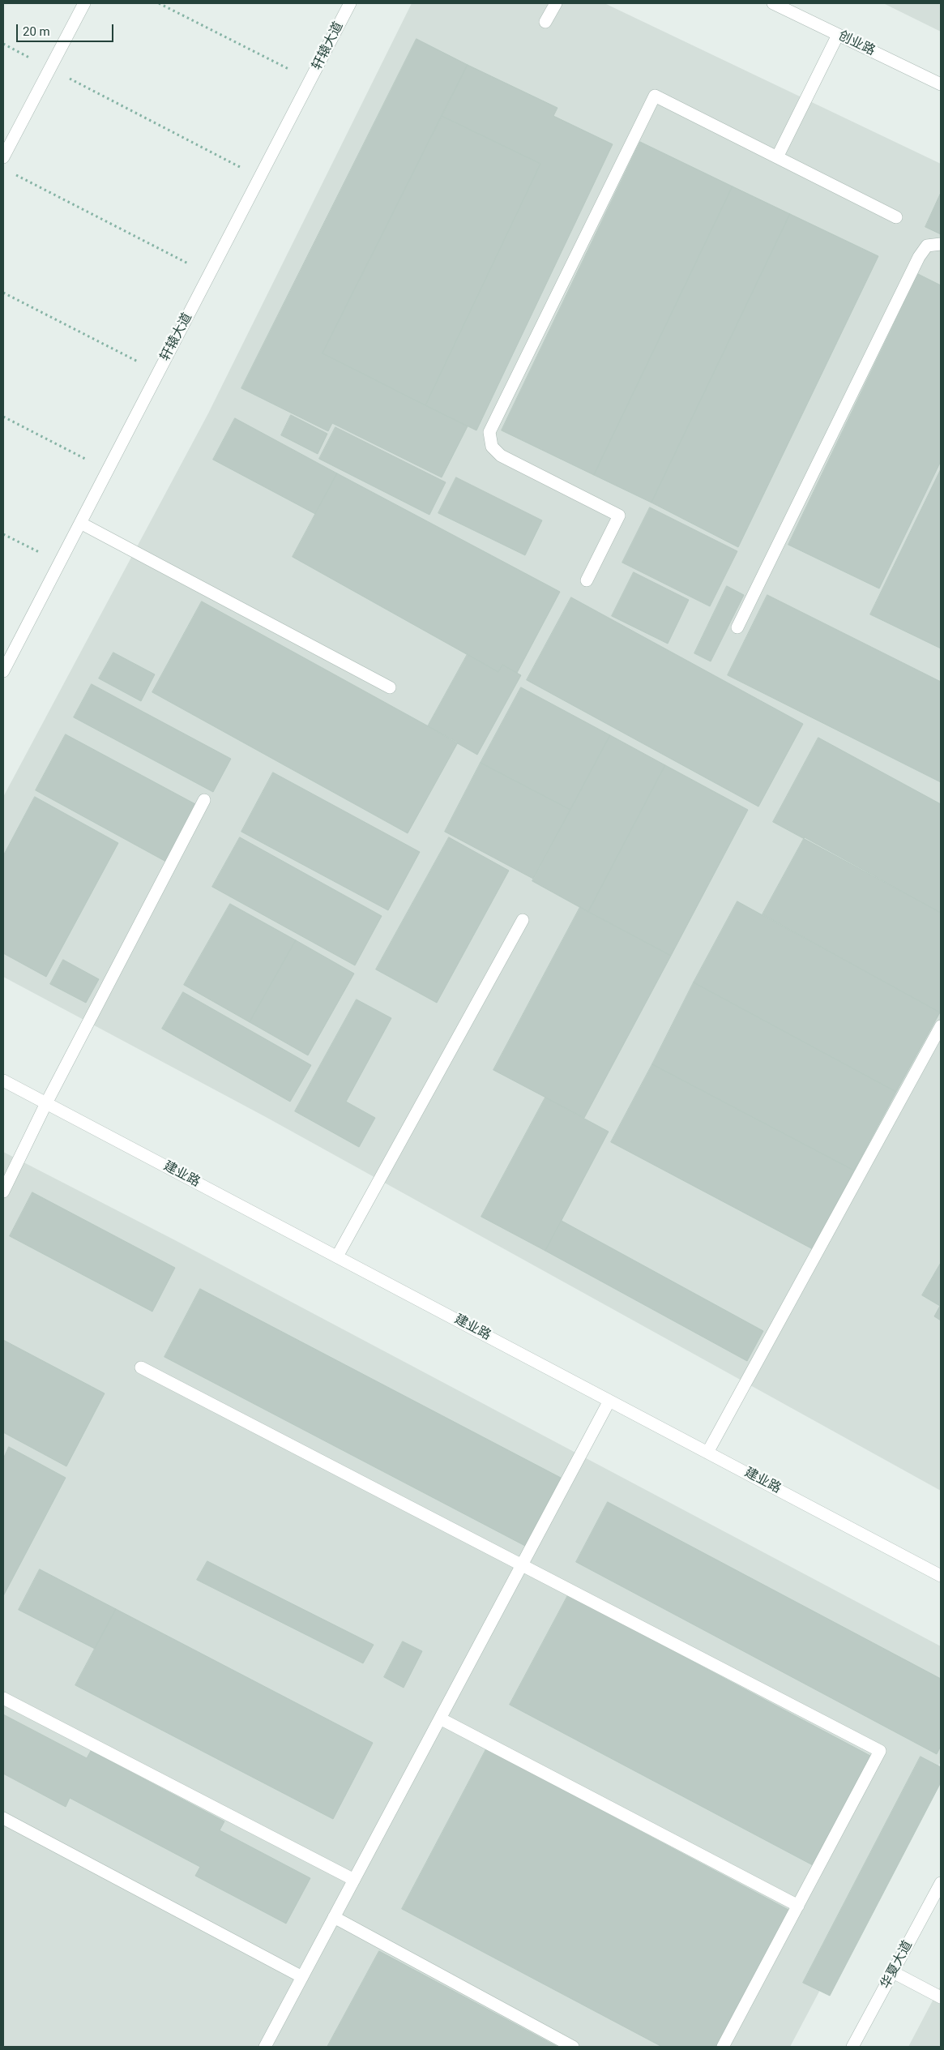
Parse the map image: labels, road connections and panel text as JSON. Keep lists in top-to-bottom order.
{
  "streets": {
    "street": [
      "创业路",
      "轩辕大道",
      "建业路",
      "华夏大道"
    ]
  },
  "scale_bar": "20 m"
}
